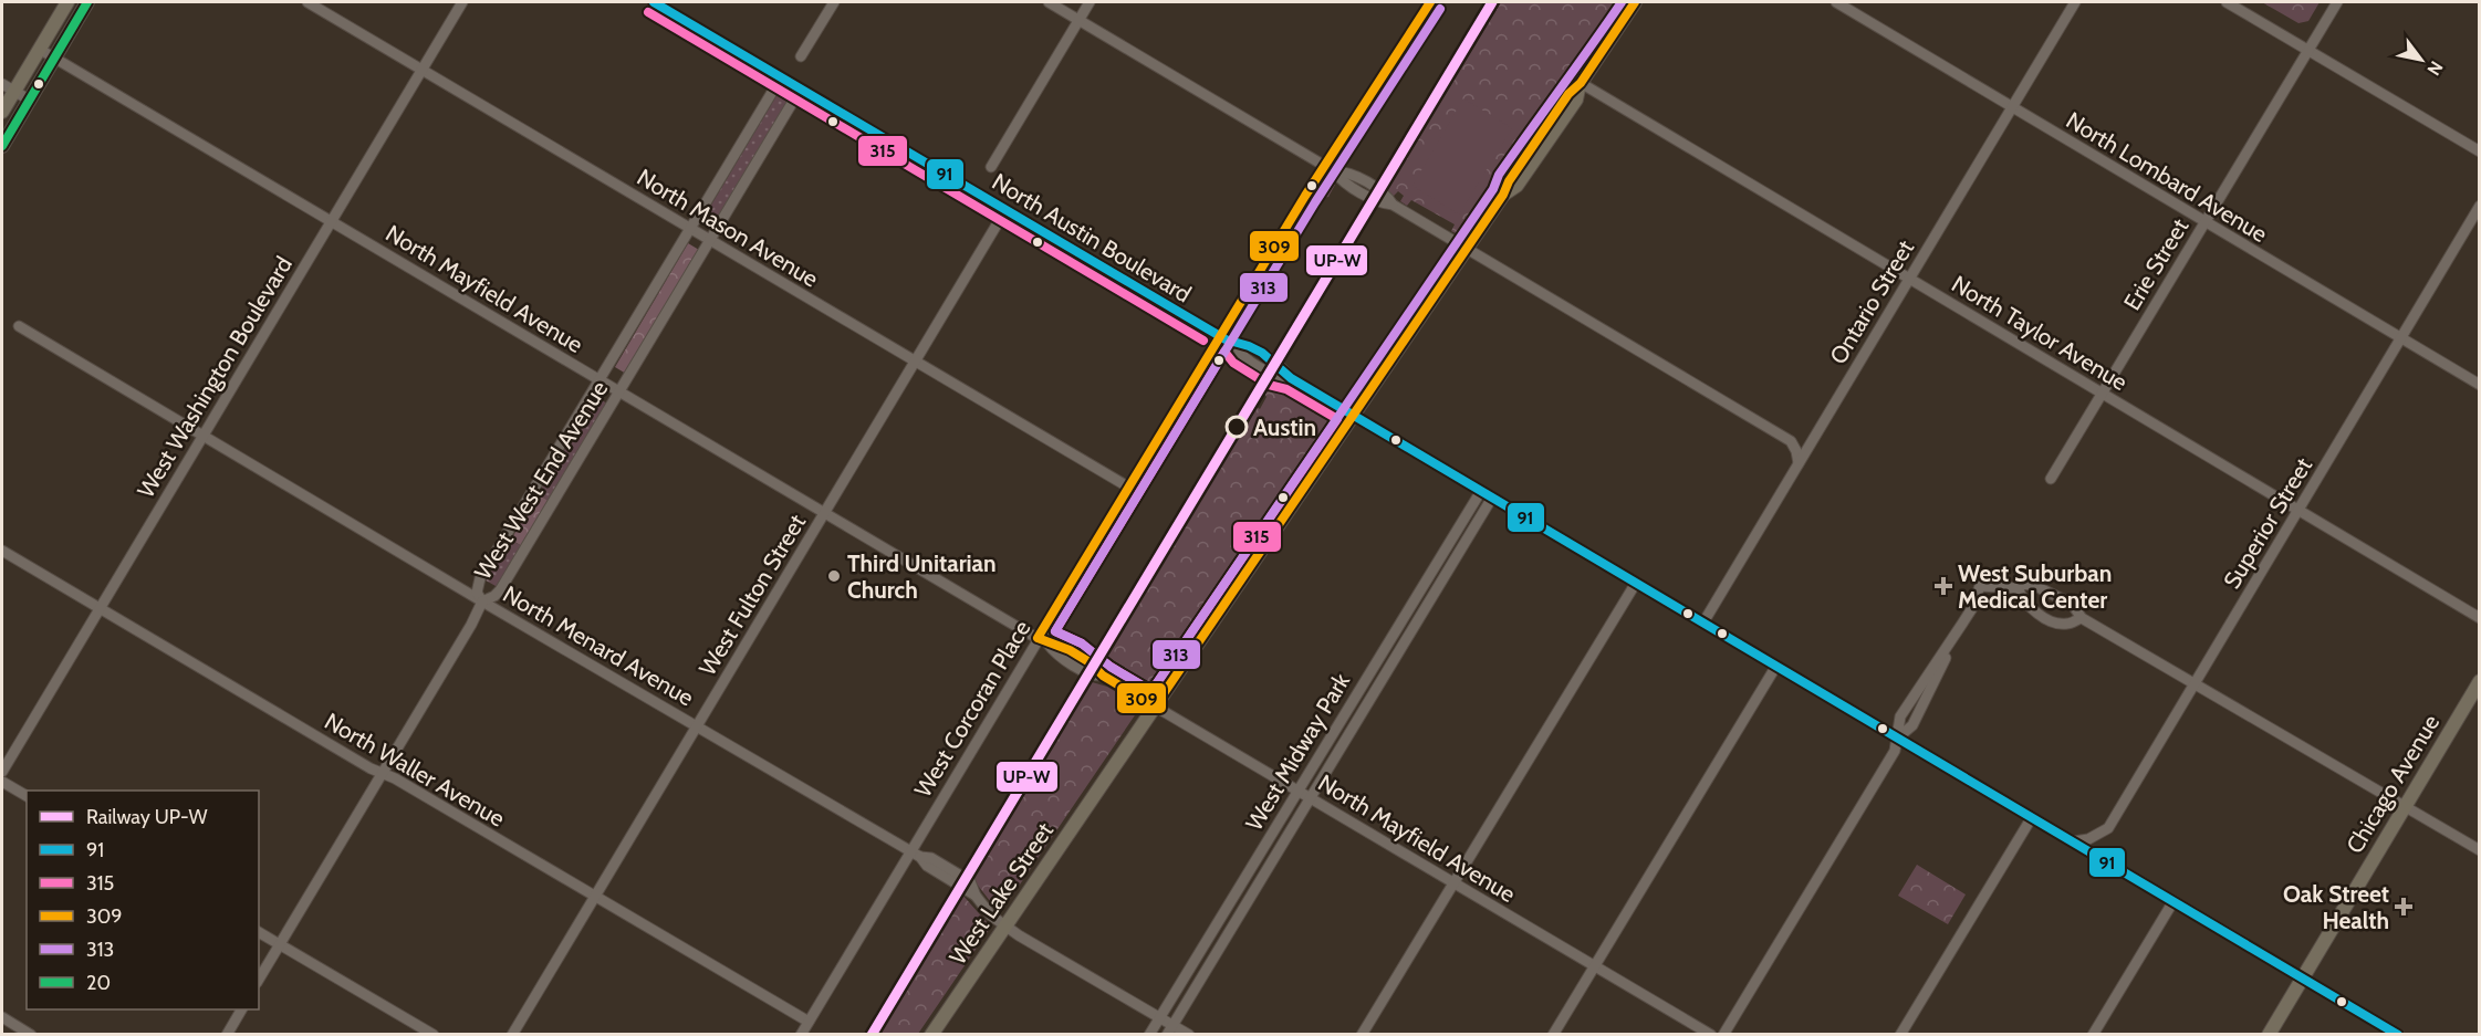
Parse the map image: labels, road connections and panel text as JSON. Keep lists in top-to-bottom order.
{
  "streets": {
    "main road": ["Chicago Avenue", "West Lake Street"],
    "street": [
      "North Lombard Avenue",
      "North Mason Avenue",
      "North Austin Boulevard",
      "Erie Street",
      "North Mayfield Avenue",
      "Ontario Street",
      "North Taylor Avenue",
      "West Washington Boulevard",
      "West West End Avenue",
      "Superior Street",
      "West Fulton Street",
      "North Menard Avenue",
      "West Corcoran Place",
      "West Midway Park",
      "North Waller Avenue"
    ]
  },
  "crossings": [
    ["North Lombard Avenue", "Erie Street"],
    ["North Lombard Avenue", "Ontario Street"],
    ["North Lombard Avenue", "Superior Street"],
    ["North Mason Avenue", "West Washington Boulevard"],
    ["North Mason Avenue", "West West End Avenue"],
    ["North Mason Avenue", "West Fulton Street"],
    ["North Mason Avenue", "West Corcoran Place"],
    ["North Austin Boulevard", "Ontario Street"],
    ["North Austin Boulevard", "West West End Avenue"],
    ["North Austin Boulevard", "Superior Street"],
    ["North Austin Boulevard", "West Fulton Street"],
    ["North Austin Boulevard", "West Corcoran Place"],
    ["North Austin Boulevard", "West Midway Park"],
    ["North Austin Boulevard", "Chicago Avenue"],
    ["North Austin Boulevard", "West Lake Street"],
    ["Erie Street", "North Taylor Avenue"],
    ["North Mayfield Avenue", "West Washington Boulevard"],
    ["North Mayfield Avenue", "West West End Avenue"],
    ["North Mayfield Avenue", "West Fulton Street"],
    ["North Mayfield Avenue", "West Corcoran Place"],
    ["North Mayfield Avenue", "West Midway Park"],
    ["North Mayfield Avenue", "West Lake Street"],
    ["Ontario Street", "North Taylor Avenue"],
    ["North Taylor Avenue", "Superior Street"],
    ["North Taylor Avenue", "West Lake Street"],
    ["West Washington Boulevard", "North Menard Avenue"],
    ["West Washington Boulevard", "North Waller Avenue"],
    ["West West End Avenue", "North Menard Avenue"],
    ["West Fulton Street", "North Menard Avenue"],
    ["West Fulton Street", "North Waller Avenue"],
    ["North Menard Avenue", "West Corcoran Place"],
    ["North Menard Avenue", "West Midway Park"],
    ["North Menard Avenue", "West Lake Street"],
    ["West Corcoran Place", "North Waller Avenue"]
  ],
  "places": {
    "other": ["Austin", "Third Unitarian Church"],
    "health": ["West Suburban Medical Center", "Oak Street Health"]
  },
  "lines": [
    "rail line UP-W",
    "transit line 91",
    "transit line 309",
    "transit line 313",
    "transit line 20",
    "transit line 315"
  ],
  "legend": [
    "Railway UP-W",
    "91",
    "315",
    "309",
    "313",
    "20"
  ],
  "north": "bottom right"
}
